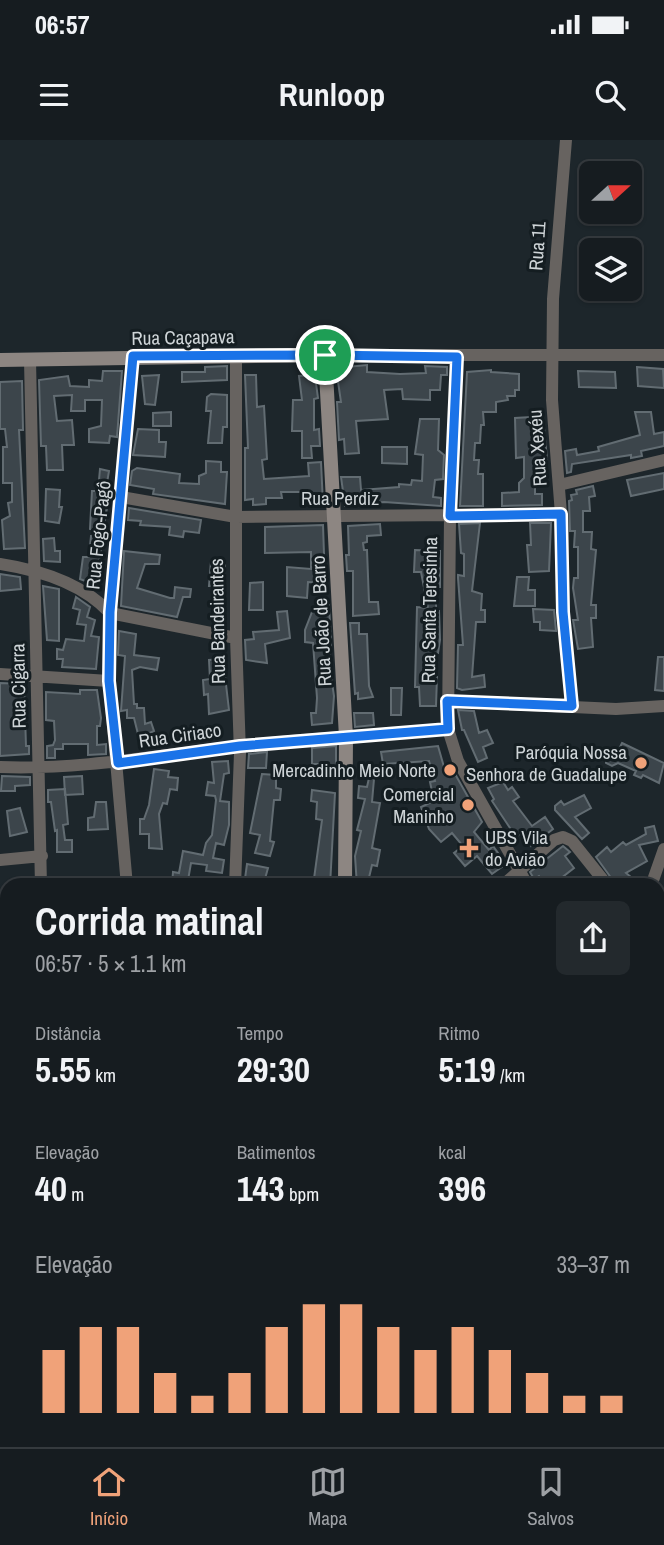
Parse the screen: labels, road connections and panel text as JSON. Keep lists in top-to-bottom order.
{
  "streets": {
    "street": [
      "Rua 11",
      "Rua Caçapava",
      "Rua Xexéu",
      "Rua Perdiz",
      "Rua Fogo-Pagô",
      "Rua Santa Teresinha",
      "Rua Bandeirantes",
      "Rua João de Barro",
      "Rua Cigarra",
      "Rua Ciriaco"
    ]
  },
  "crossings": [
    ["Rua 11", "Rua Xexéu"],
    ["Rua Caçapava", "Rua Fogo-Pagô"],
    ["Rua Caçapava", "Rua Bandeirantes"],
    ["Rua Caçapava", "Rua João de Barro"],
    ["Rua Caçapava", "Rua Cigarra"],
    ["Rua Xexéu", "Rua Perdiz"],
    ["Rua Perdiz", "Rua Fogo-Pagô"],
    ["Rua Perdiz", "Rua Santa Teresinha"],
    ["Rua Perdiz", "Rua Bandeirantes"],
    ["Rua Perdiz", "Rua João de Barro"],
    ["Rua Fogo-Pagô", "Rua Ciriaco"],
    ["Rua Santa Teresinha", "Rua Ciriaco"],
    ["Rua Bandeirantes", "Rua Ciriaco"],
    ["Rua João de Barro", "Rua Ciriaco"],
    ["Rua Cigarra", "Rua Ciriaco"]
  ],
  "places": {
    "other": ["Paróquia Nossa Senhora de Guadalupe", "Mercadinho Meio Norte", "Comercial Maninho"],
    "health": ["UBS Vila do Avião"]
  },
  "north": "right",
  "page": {
    "status": "06:57",
    "header": "Runloop",
    "heading": ["Corrida matinal", "06:57 · 5 × 1.1 km"],
    "stats": [
      ["Distância", "5.55 km"],
      ["Tempo", "29:30"],
      ["Ritmo", "5:19 /km"],
      ["Elevação", "40 m"],
      ["Batimentos", "143 bpm"],
      ["kcal", "396"]
    ],
    "chart": ["Elevação", "33–37 m"],
    "tabs": ["Início", "Mapa", "Salvos"]
  }
}
